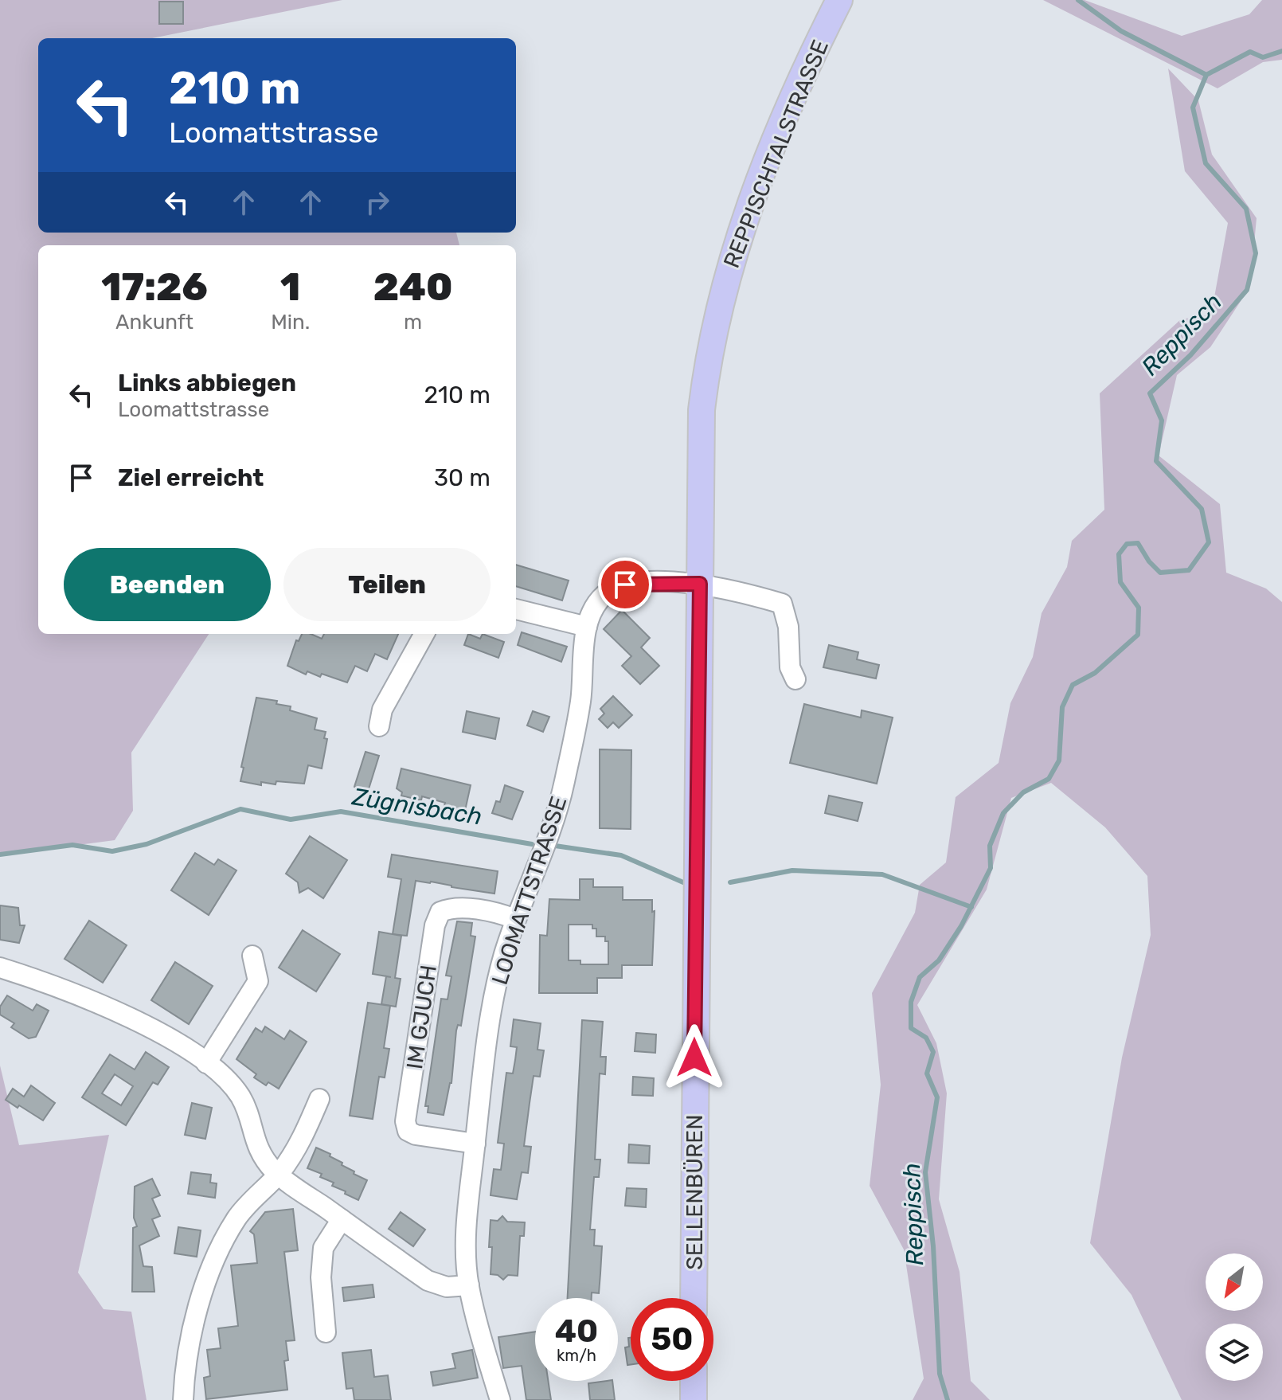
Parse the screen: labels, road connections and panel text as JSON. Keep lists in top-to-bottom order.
{
  "streets": {
    "main road": ["REPPISCHTALSTRASSE", "SELLENBÜREN"],
    "street": ["LOOMATTSTRASSE", "IM GJUCH"]
  },
  "crossings": [
    ["REPPISCHTALSTRASSE", "LOOMATTSTRASSE"],
    ["REPPISCHTALSTRASSE", "SELLENBÜREN"],
    ["LOOMATTSTRASSE", "IM GJUCH"]
  ],
  "water": ["Reppisch", "Zügnisbach"],
  "north": "bottom left",
  "page": {
    "turn": ["210 m", "Loomattstrasse"],
    "eta": [
      "17:26",
      "Ankunft",
      "1",
      "Min.",
      "240",
      "m"
    ],
    "list": [
      {
        "name": "Links abbiegen",
        "note": "Loomattstrasse",
        "value": "210 m"
      },
      {
        "name": "Ziel erreicht",
        "value": "30 m"
      }
    ],
    "buttons": ["Beenden", "Teilen"],
    "speed": "40 km/h",
    "limit": "50"
  }
}
